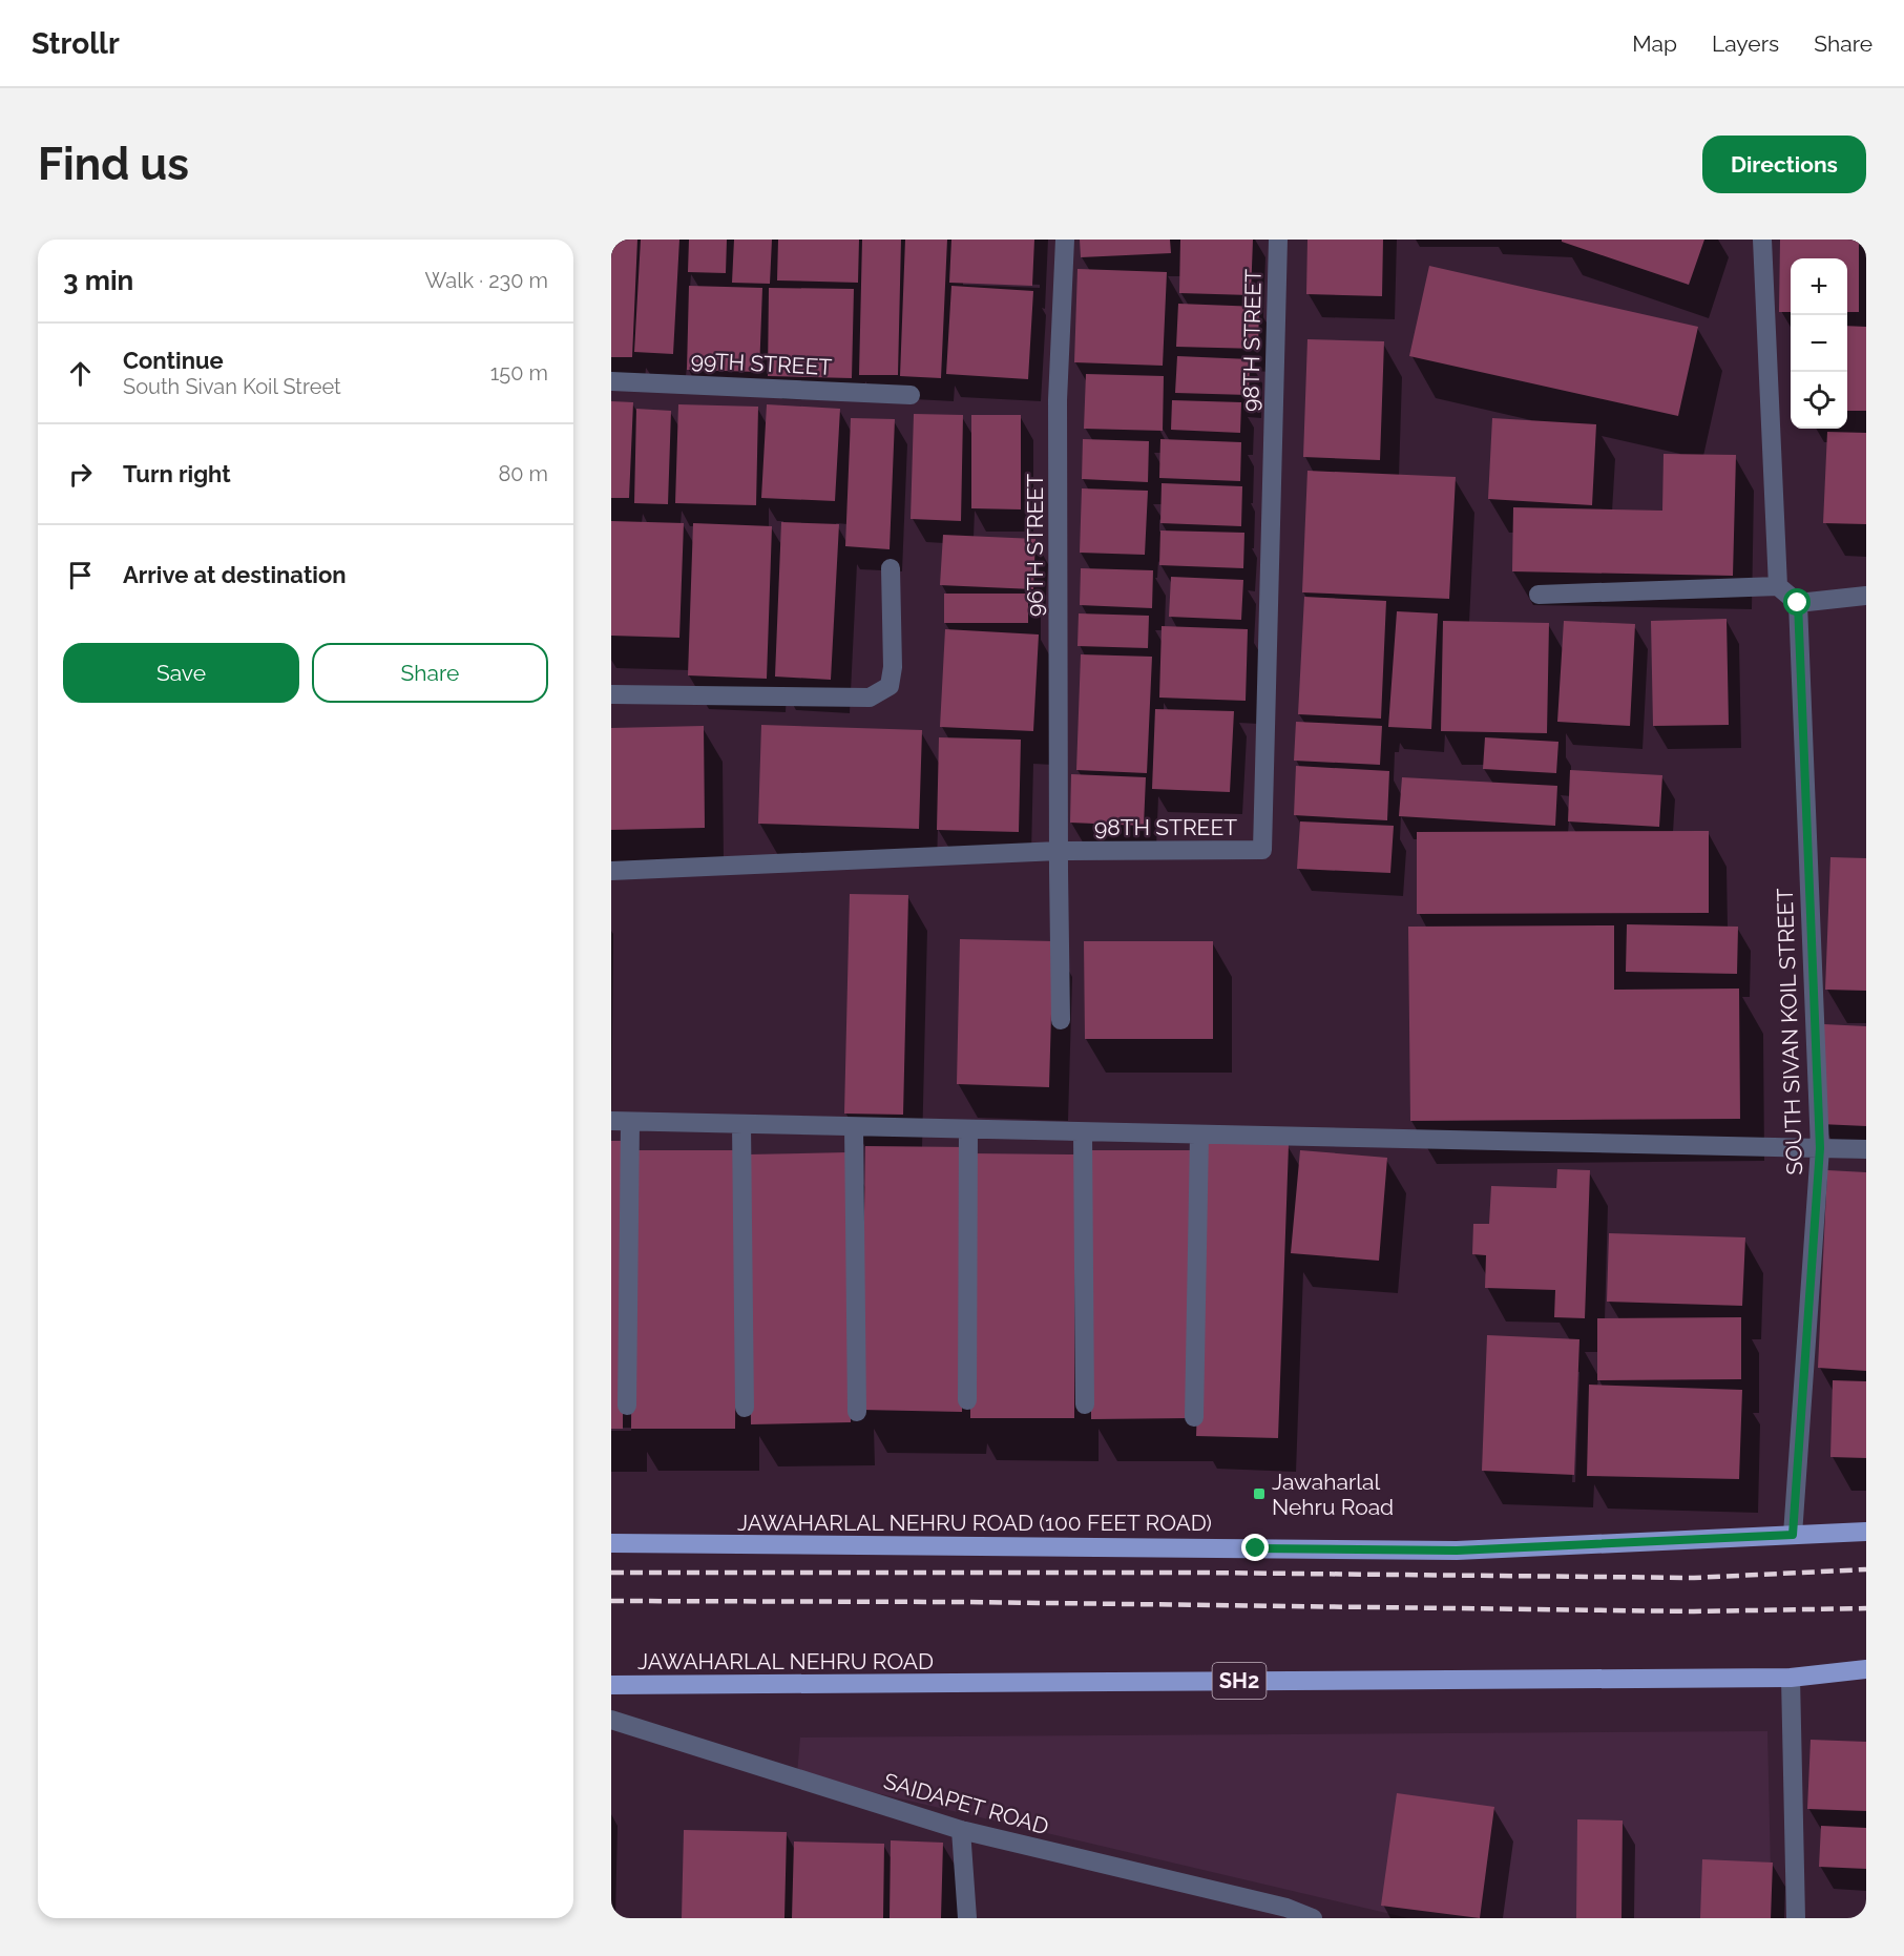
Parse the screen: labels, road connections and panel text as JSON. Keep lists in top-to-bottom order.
{
  "streets": {
    "main road": ["JAWAHARLAL NEHRU ROAD (100 FEET ROAD)", "JAWAHARLAL NEHRU ROAD", "SH2"],
    "street": [
      "98TH STREET",
      "99TH STREET",
      "96TH STREET",
      "SOUTH SIVAN KOIL STREET",
      "SAIDAPET ROAD"
    ]
  },
  "crossings": [
    ["98TH STREET", "96TH STREET"],
    ["SOUTH SIVAN KOIL STREET", "JAWAHARLAL NEHRU ROAD (100 FEET ROAD)"]
  ],
  "places": {
    "transit": ["Jawaharlal Nehru Road"]
  },
  "page": {
    "header": "Strollr",
    "nav": ["Map", "Layers", "Share"],
    "buttons": [
      "Directions",
      ["Save", "Share"]
    ],
    "title": "Find us",
    "heading": ["3 min", "Walk · 230 m"],
    "map_buttons": ["+", "−"],
    "list": [
      ["Continue", "South Sivan Koil Street", "150 m"],
      ["Turn right", "80 m"],
      "Arrive at destination"
    ]
  }
}
